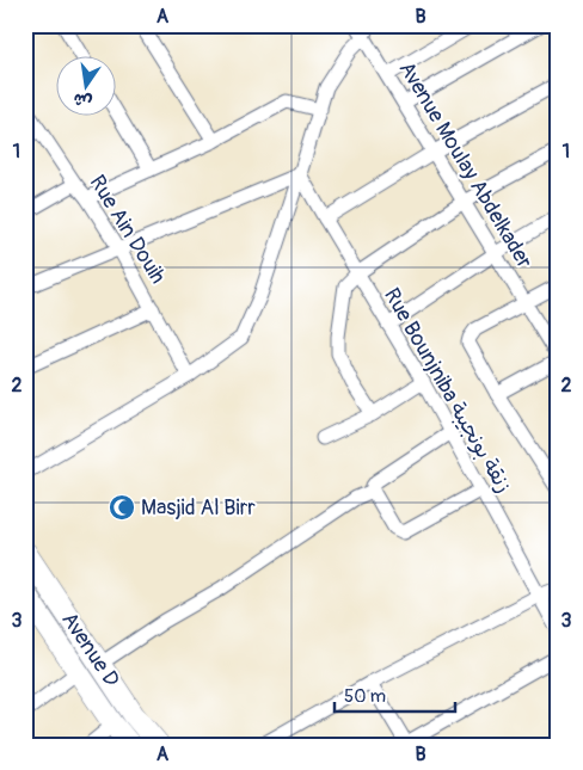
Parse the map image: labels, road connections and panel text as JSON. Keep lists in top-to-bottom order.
{
  "streets": {
    "main road": ["Avenue D"],
    "street": ["Avenue Moulay Abdelkader", "Rue Ain Douih", "Rue Bounjniba زنقة بونجيبة"]
  },
  "places": {
    "mosque": ["Masjid Al Birr"]
  },
  "scale_bar": "50 m",
  "north": "bottom",
  "grid": {
    "columns": ["A", "B"],
    "rows": ["1", "2", "3"]
  }
}
